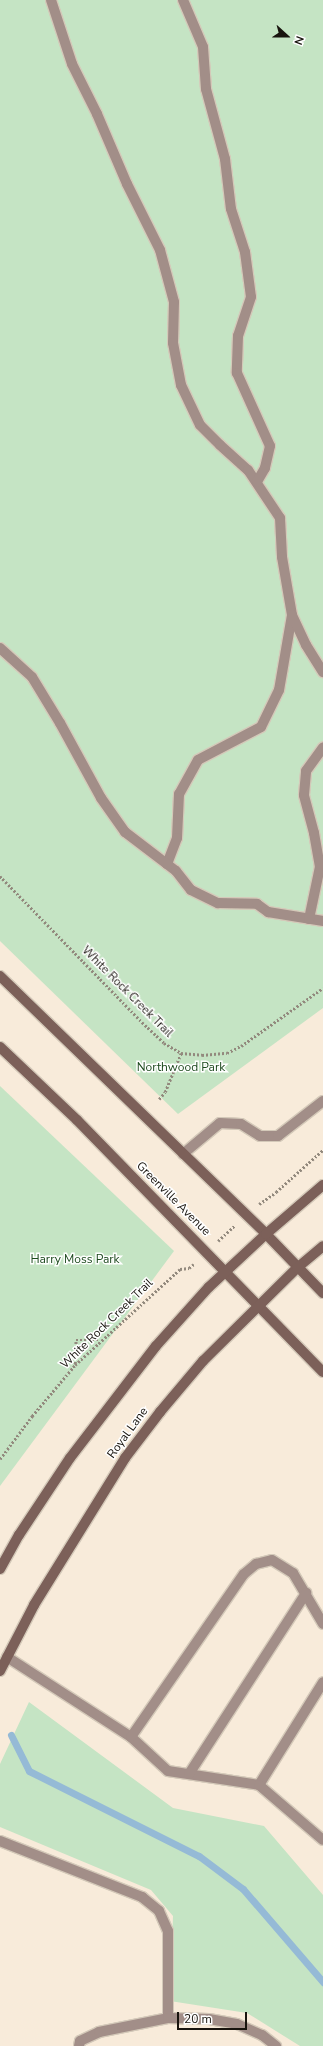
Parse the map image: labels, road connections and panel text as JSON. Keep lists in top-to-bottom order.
{
  "streets": {
    "main road": ["Greenville Avenue", "Royal Lane"],
    "path": ["White Rock Creek Trail"]
  },
  "crossings": [
    ["White Rock Creek Trail", "Greenville Avenue"],
    ["Greenville Avenue", "Royal Lane"]
  ],
  "parks": ["Northwood Park", "Harry Moss Park"],
  "scale_bar": "20 m",
  "north": "right"
}
